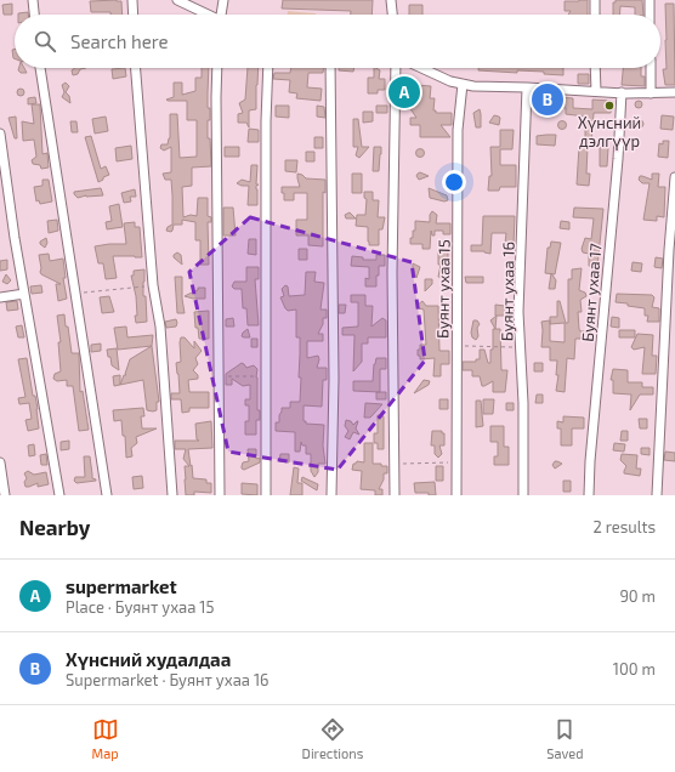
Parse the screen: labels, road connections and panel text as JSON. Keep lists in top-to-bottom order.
{
  "streets": {
    "street": ["Буянт ухаа 15", "Буянт ухаа 16", "Буянт ухаа 17"]
  },
  "places": ["Хүнсний дэлгүүр"],
  "page": {
    "search": "Search here",
    "pins": ["A", "B"],
    "heading": ["Nearby", "2 results"],
    "list": [
      {
        "mark": "A",
        "name": "supermarket",
        "note": "Place · Буянт ухаа 15",
        "value": "90 m"
      },
      {
        "mark": "B",
        "name": "Хүнсний худалдаа",
        "note": "Supermarket · Буянт ухаа 16",
        "value": "100 m"
      }
    ],
    "nav": ["Map", "Directions", "Saved"]
  }
}
